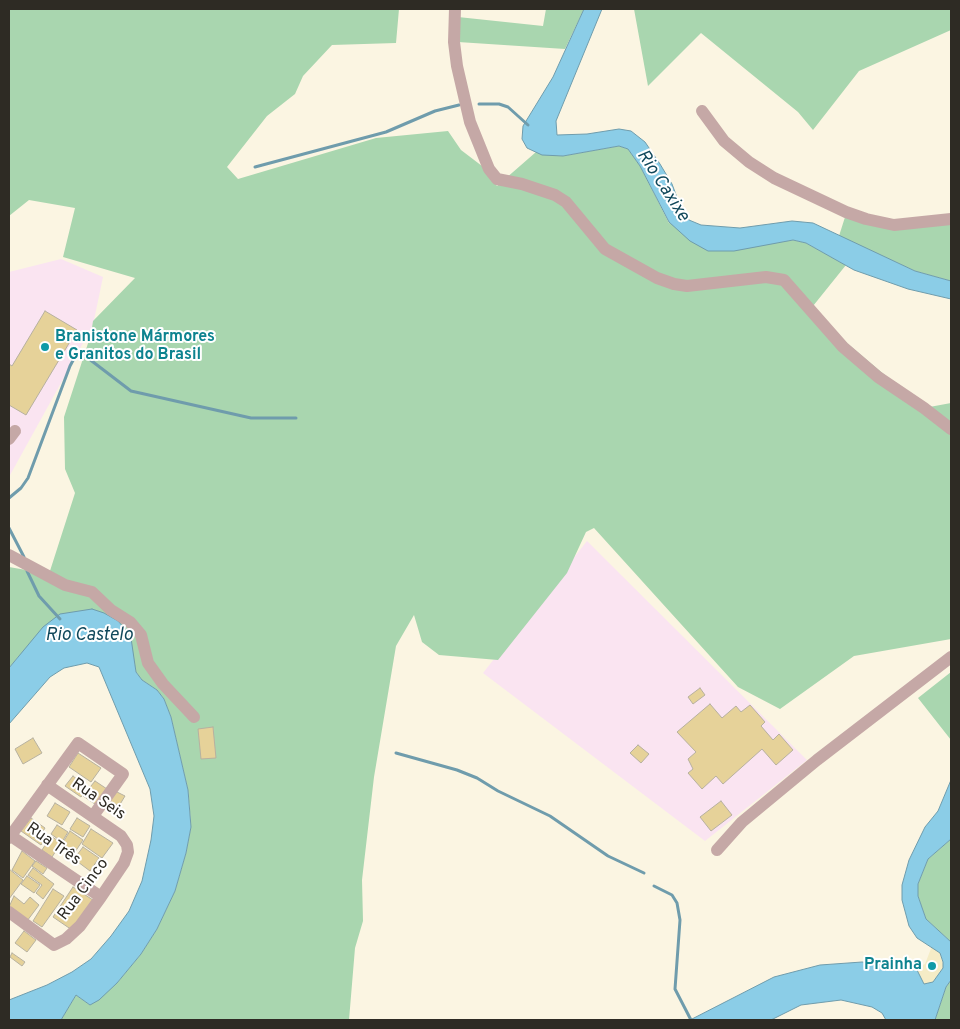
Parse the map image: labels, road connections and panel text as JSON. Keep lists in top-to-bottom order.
{
  "streets": {
    "street": ["Rua Seis", "Rua Três", "Rua Cinco"]
  },
  "crossings": [
    ["Rua Seis", "Rua Cinco"],
    ["Rua Três", "Rua Cinco"]
  ],
  "water": ["Rio Caxixe", "Rio Castelo"],
  "places": ["Branistone Mármores e Granitos do Brasil", "Prainha"]
}
